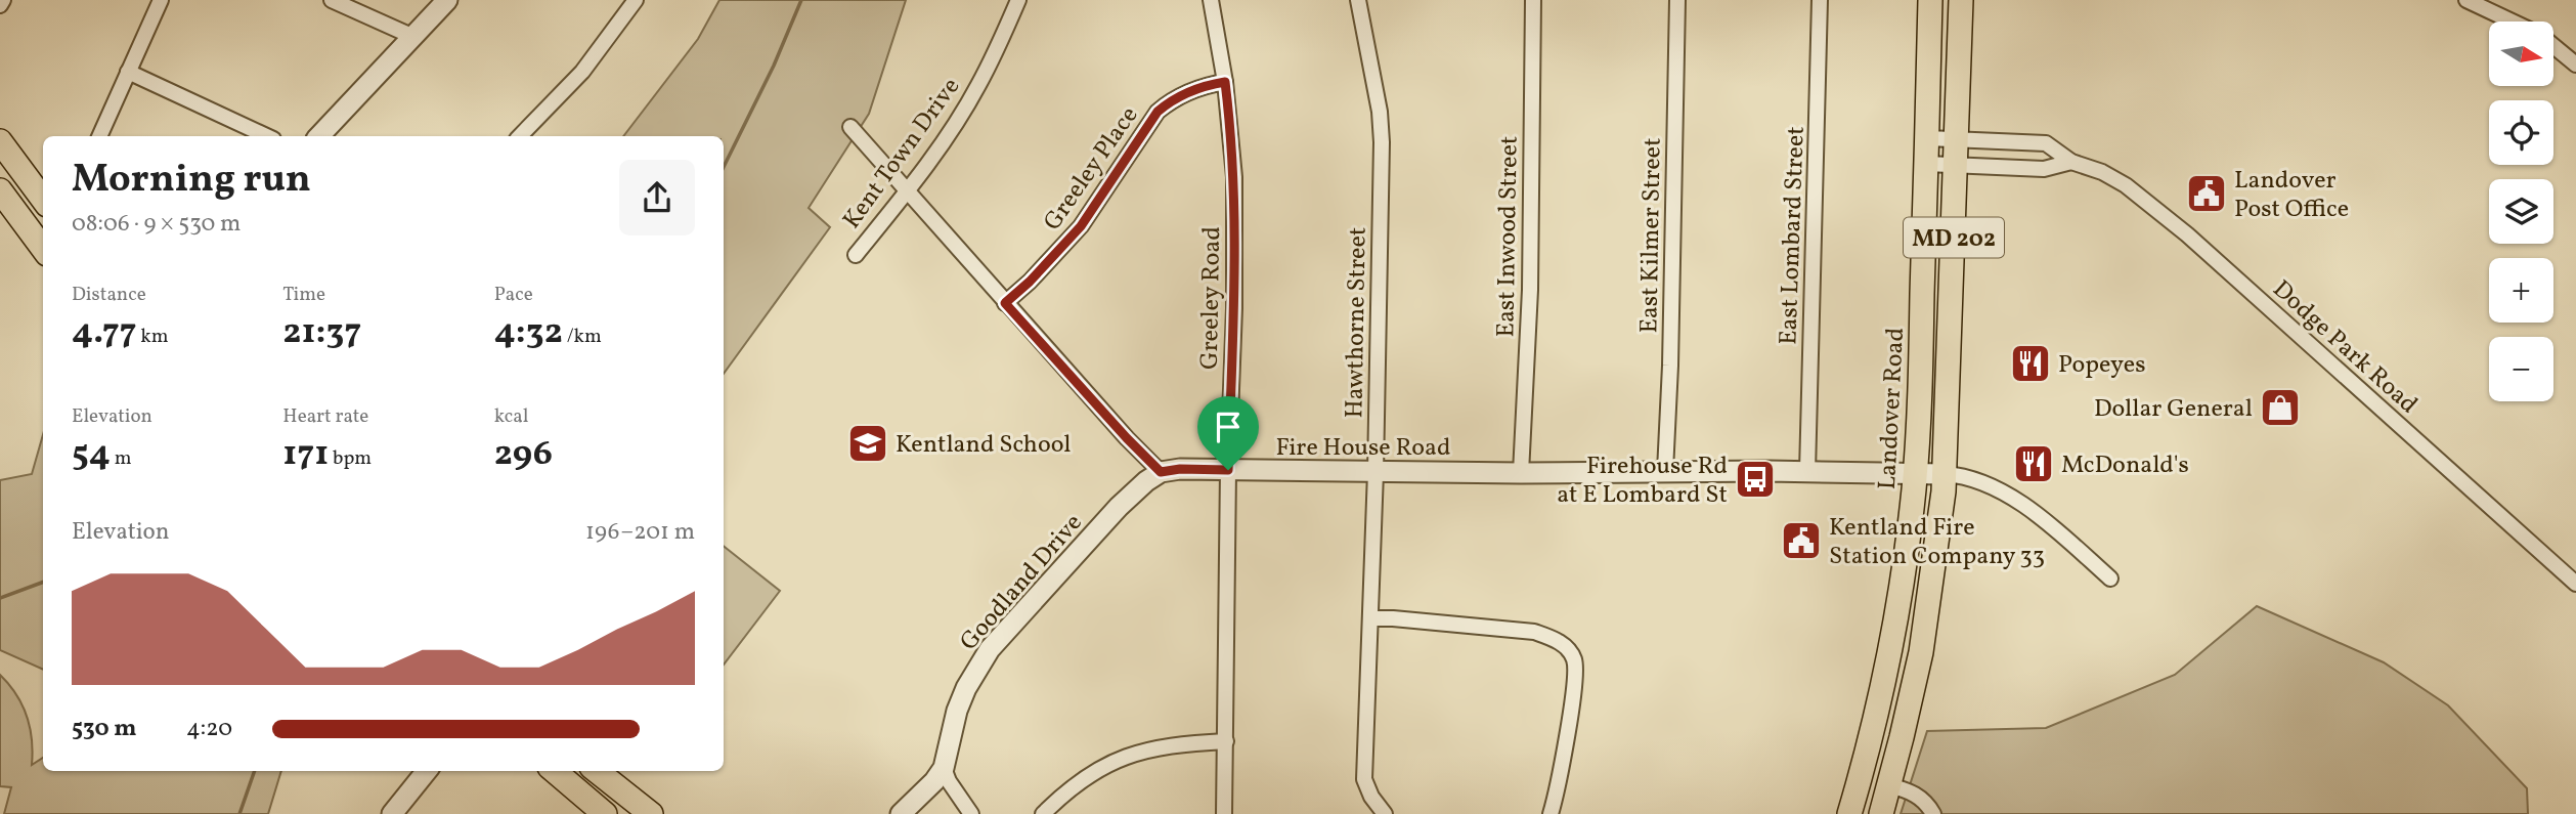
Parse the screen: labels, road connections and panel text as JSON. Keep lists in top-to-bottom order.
{
  "streets": {
    "main road": ["MD 202", "Landover Road"],
    "street": [
      "Kent Town Drive",
      "Greeley Place",
      "East Kilmer Street",
      "East Lombard Street",
      "East Inwood Street",
      "Greeley Road",
      "Hawthorne Street",
      "Dodge Park Road",
      "Fire House Road",
      "Goodland Drive"
    ]
  },
  "crossings": [
    ["Greeley Place", "Greeley Road"],
    ["East Kilmer Street", "Fire House Road"],
    ["East Lombard Street", "Fire House Road"],
    ["East Inwood Street", "Fire House Road"],
    ["MD 202", "Dodge Park Road"],
    ["MD 202", "Fire House Road"],
    ["Greeley Road", "Fire House Road"],
    ["Hawthorne Street", "Fire House Road"],
    ["Dodge Park Road", "Landover Road"],
    ["Landover Road", "Fire House Road"],
    ["Fire House Road", "Goodland Drive"]
  ],
  "places": {
    "public building": ["Landover Post Office", "Kentland Fire Station Company 33"],
    "restaurant": ["Popeyes", "McDonald's"],
    "shop": ["Dollar General"],
    "school or university": ["Kentland School"],
    "bus stop": ["Firehouse Rd at E Lombard St"]
  },
  "north": "right",
  "page": {
    "map_buttons": ["+", "−"],
    "heading": ["Morning run", "08:06 · 9 × 530 m"],
    "stats": [
      ["Distance", "4.77 km"],
      ["Time", "21:37"],
      ["Pace", "4:32 /km"],
      ["Elevation", "54 m"],
      ["Heart rate", "171 bpm"],
      ["kcal", "296"]
    ],
    "chart": ["Elevation", "196–201 m"],
    "list": [
      {
        "name": "530 m",
        "note": "4:20"
      }
    ]
  }
}
